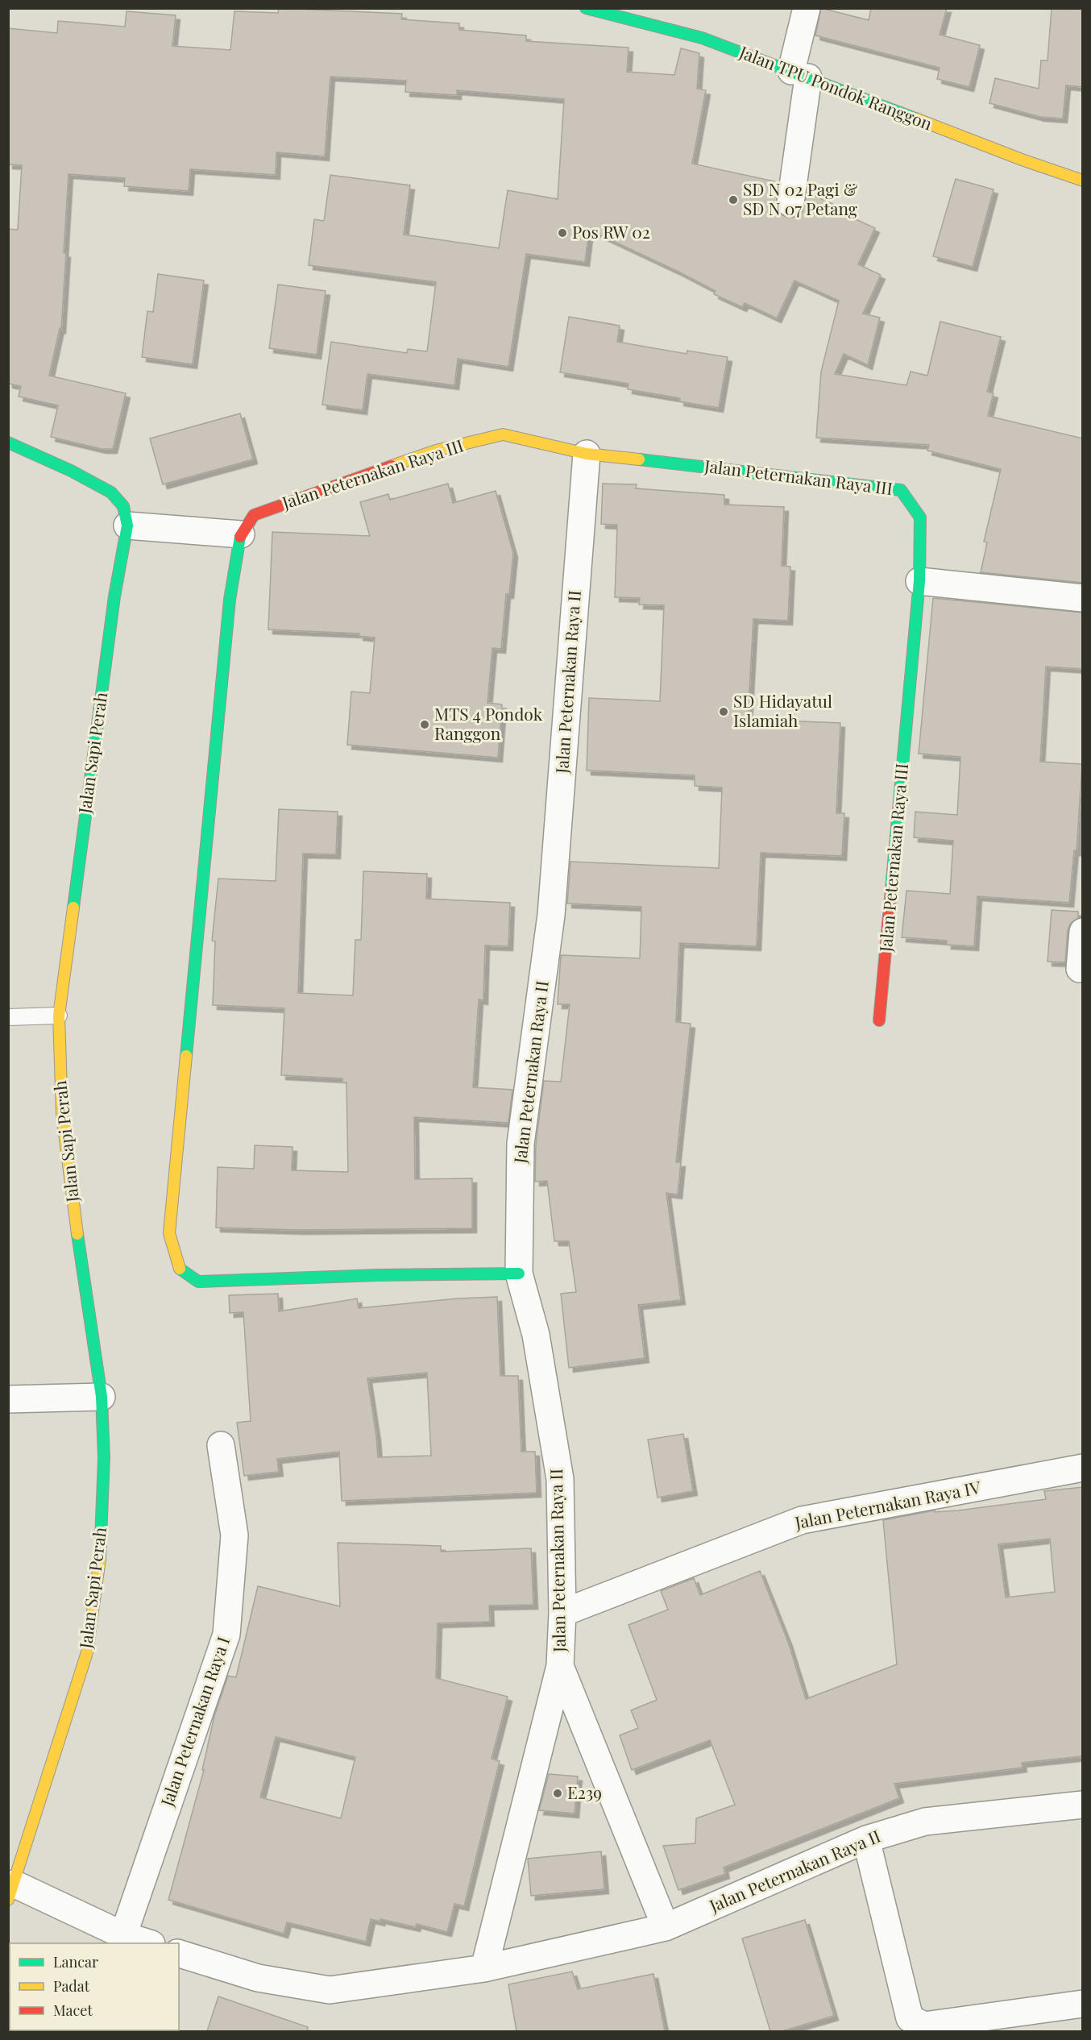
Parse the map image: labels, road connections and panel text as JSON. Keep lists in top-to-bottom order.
{
  "streets": {
    "street": [
      "Jalan TPU Pondok Ranggon",
      "Jalan Peternakan Raya III",
      "Jalan Peternakan Raya II",
      "Jalan Sapi Perah",
      "Jalan Peternakan Raya IV",
      "Jalan Peternakan Raya I"
    ]
  },
  "crossings": [
    ["Jalan Peternakan Raya III", "Jalan Peternakan Raya II"],
    ["Jalan Peternakan Raya II", "Jalan Peternakan Raya IV"]
  ],
  "places": [
    "SD N 02 Pagi & SD N 07 Petang",
    "Pos RW 02",
    "SD Hidayatul Islamiah",
    "MTS 4 Pondok Ranggon",
    "E239"
  ],
  "legend": ["Lancar", "Padat", "Macet"]
}
